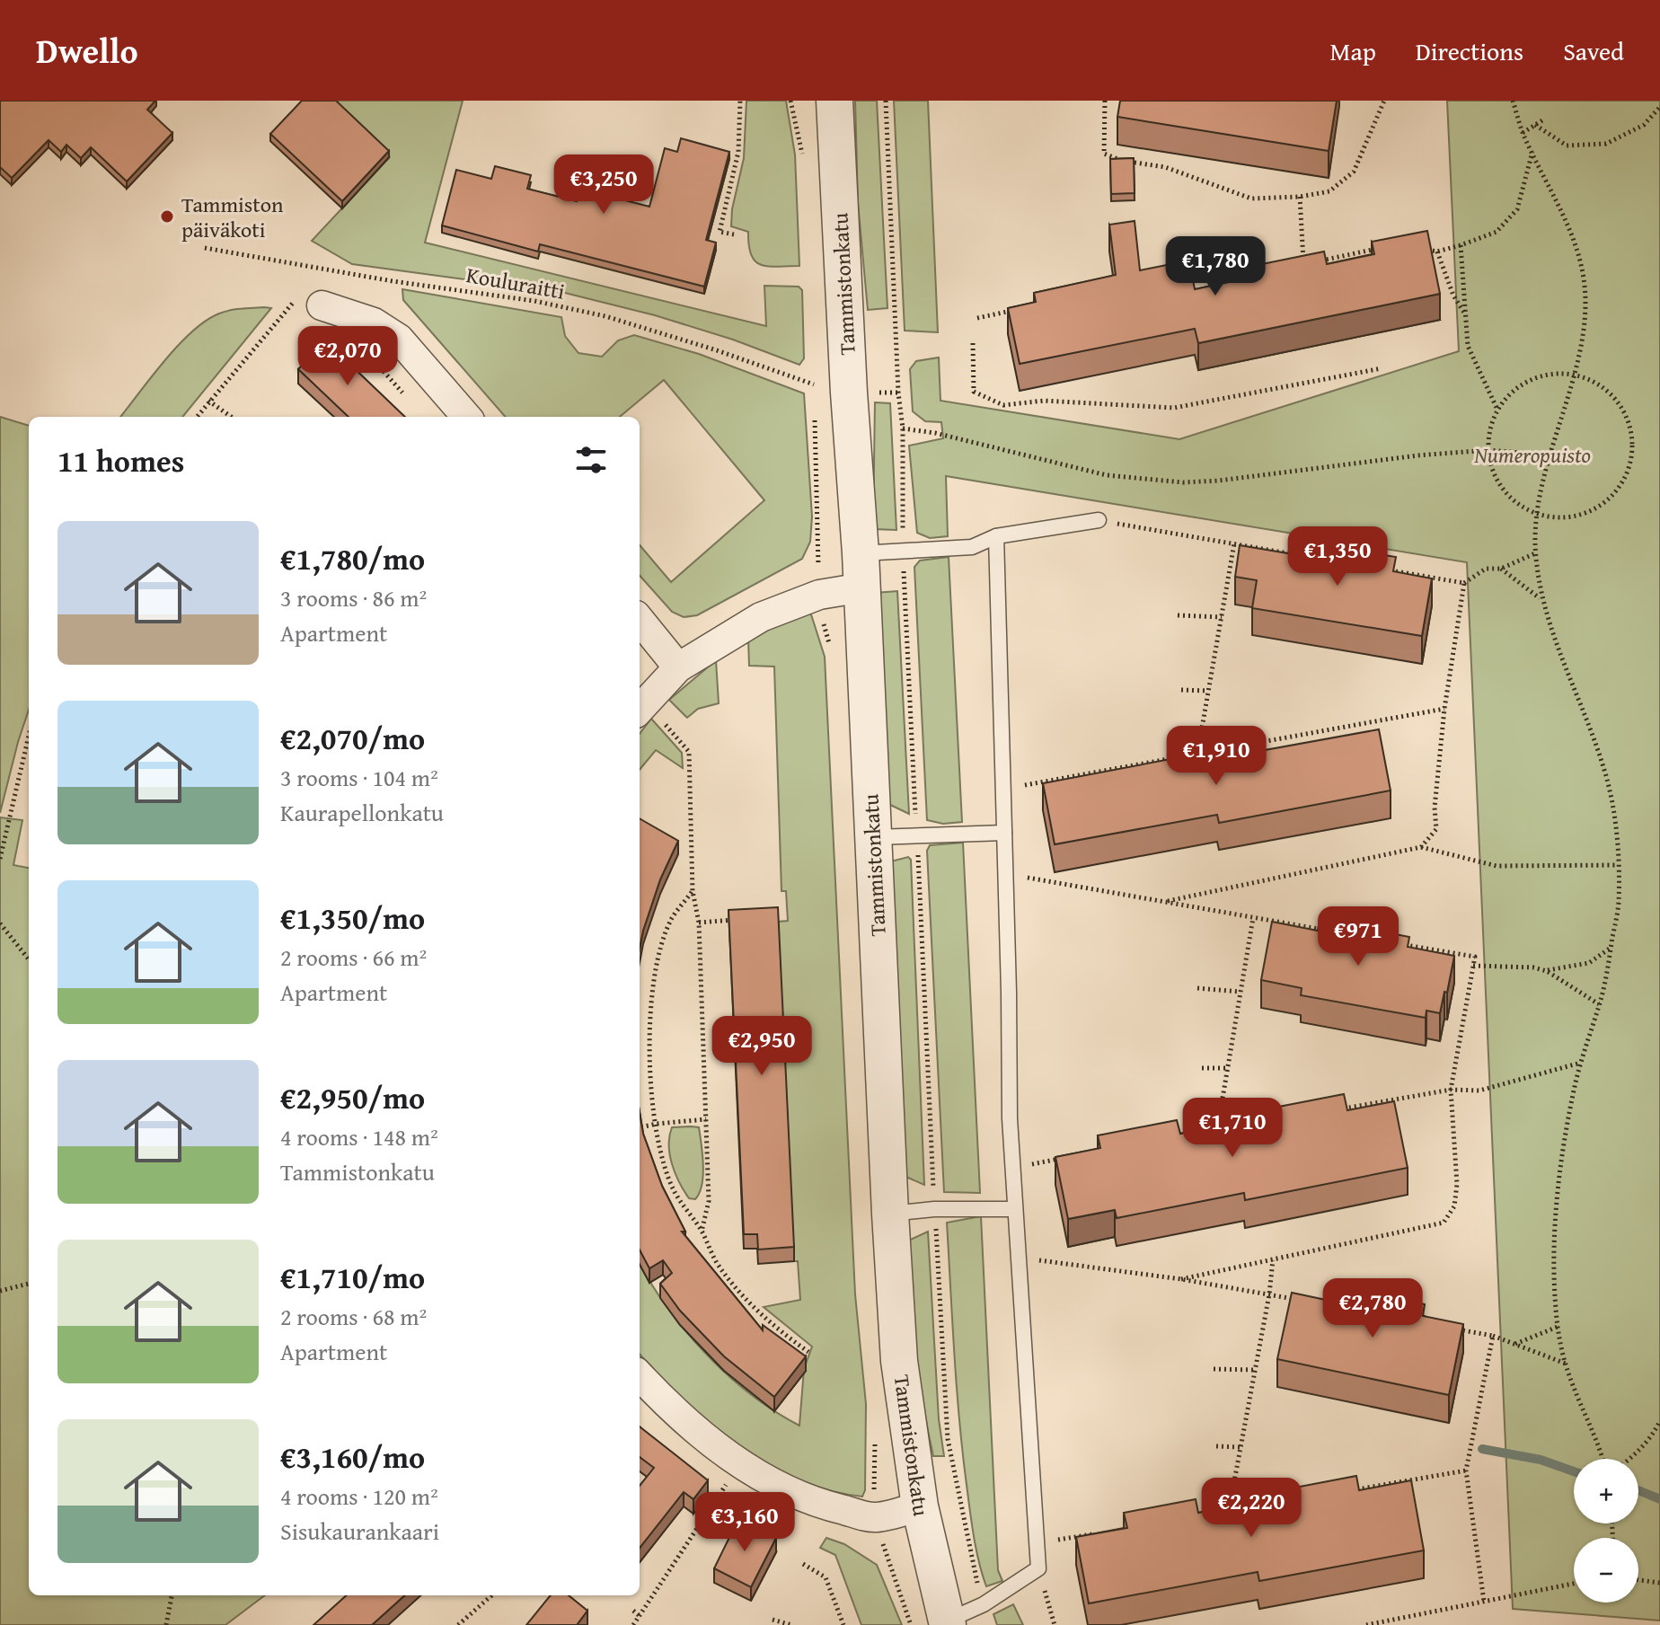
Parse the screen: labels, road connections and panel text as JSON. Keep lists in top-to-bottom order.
{
  "streets": {
    "street": ["Tammistonkatu"],
    "path": ["Kouluraitti"]
  },
  "parks": ["Numeropuisto"],
  "places": ["Tammiston päiväkoti"],
  "page": {
    "header": "Dwello",
    "nav": ["Map", "Directions", "Saved"],
    "price": [
      "€3,250",
      "€1,780",
      "€2,070",
      "€1,350",
      "€1,910",
      "€971",
      "€2,950",
      "€1,710",
      "€2,780",
      "€2,220",
      "€3,160"
    ],
    "heading": "11 homes",
    "list": [
      {
        "name": "€1,780/mo",
        "note": "3 rooms · 86 m² · Apartment"
      },
      {
        "name": "€2,070/mo",
        "note": "3 rooms · 104 m² · Kaurapellonkatu"
      },
      {
        "name": "€1,350/mo",
        "note": "2 rooms · 66 m² · Apartment"
      },
      {
        "name": "€2,950/mo",
        "note": "4 rooms · 148 m² · Tammistonkatu"
      },
      {
        "name": "€1,710/mo",
        "note": "2 rooms · 68 m² · Apartment"
      },
      {
        "name": "€3,160/mo",
        "note": "4 rooms · 120 m² · Sisukaurankaari"
      }
    ],
    "map_buttons": ["+", "−"]
  }
}
